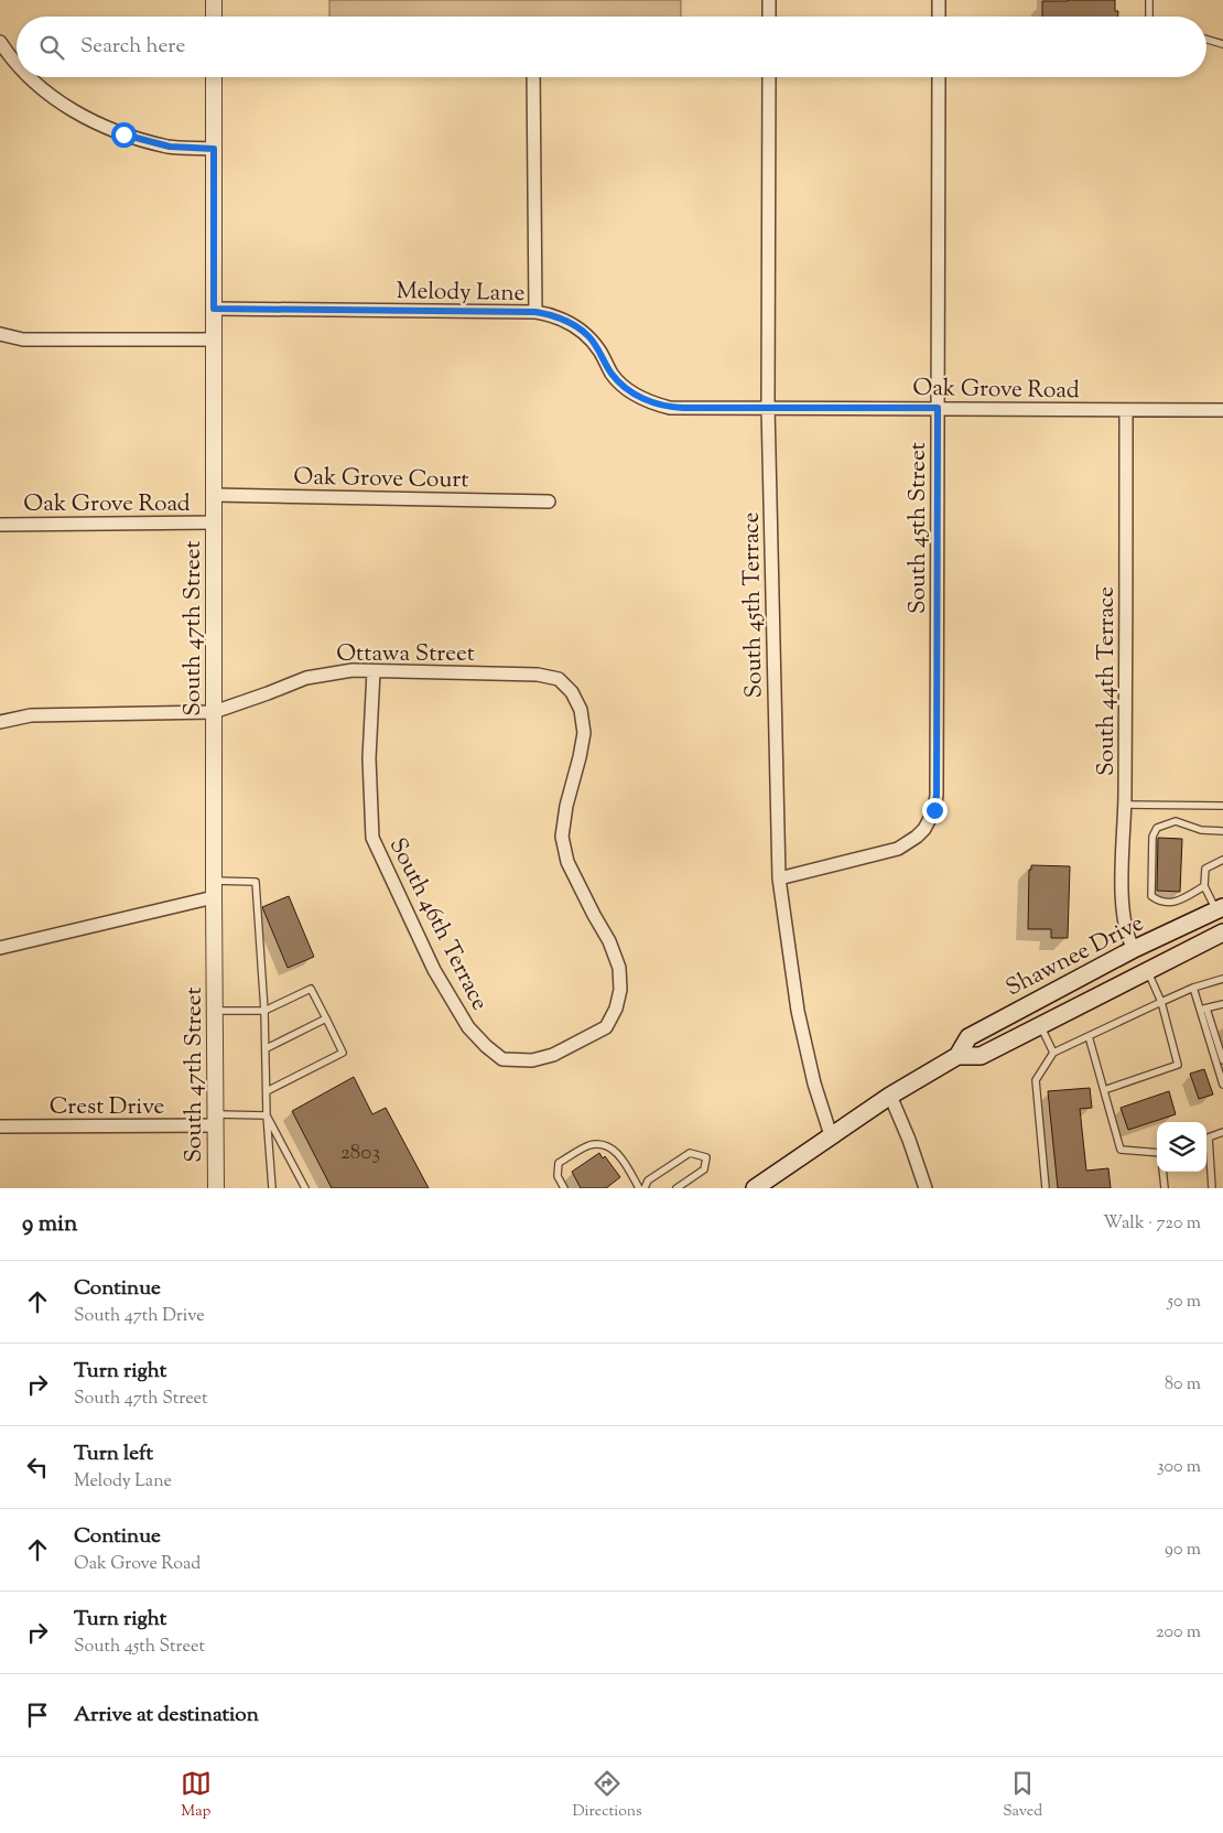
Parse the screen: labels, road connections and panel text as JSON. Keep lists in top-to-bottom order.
{
  "streets": {
    "main road": ["Shawnee Drive"],
    "street": [
      "Melody Lane",
      "Oak Grove Road",
      "Oak Grove Court",
      "South 45th Street",
      "South 45th Terrace",
      "South 47th Street",
      "Ottawa Street",
      "South 44th Terrace",
      "South 46th Terrace",
      "Crest Drive"
    ]
  },
  "crossings": [
    ["Melody Lane", "Oak Grove Road"],
    ["Melody Lane", "South 45th Terrace"],
    ["Melody Lane", "South 47th Street"],
    ["Oak Grove Road", "South 45th Street"],
    ["Oak Grove Road", "South 45th Terrace"],
    ["Oak Grove Road", "South 47th Street"],
    ["Oak Grove Road", "South 44th Terrace"],
    ["Oak Grove Court", "South 47th Street"],
    ["South 45th Street", "South 45th Terrace"],
    ["South 45th Terrace", "Shawnee Drive"],
    ["South 47th Street", "Ottawa Street"],
    ["South 47th Street", "Crest Drive"],
    ["Ottawa Street", "South 46th Terrace"],
    ["South 44th Terrace", "Shawnee Drive"]
  ],
  "house_numbers": ["2803"],
  "page": {
    "search": "Search here",
    "heading": ["9 min", "Walk · 720 m"],
    "list": [
      ["Continue", "South 47th Drive", "50 m"],
      ["Turn right", "South 47th Street", "80 m"],
      ["Turn left", "Melody Lane", "300 m"],
      ["Continue", "Oak Grove Road", "90 m"],
      ["Turn right", "South 45th Street", "200 m"],
      "Arrive at destination"
    ],
    "nav": ["Map", "Directions", "Saved"]
  }
}
